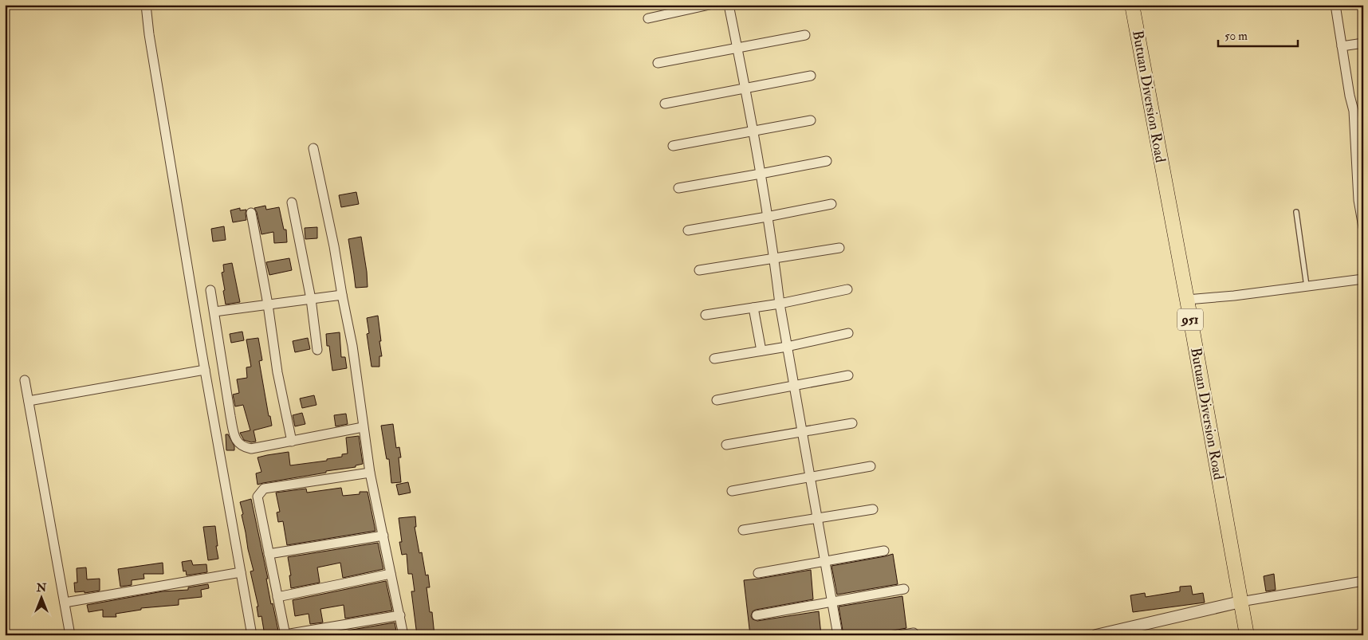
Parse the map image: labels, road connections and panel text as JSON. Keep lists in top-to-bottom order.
{
  "streets": {
    "main road": ["Butuan Diversion Road", "951"]
  },
  "scale_bar": "50 m",
  "north": "top"
}
